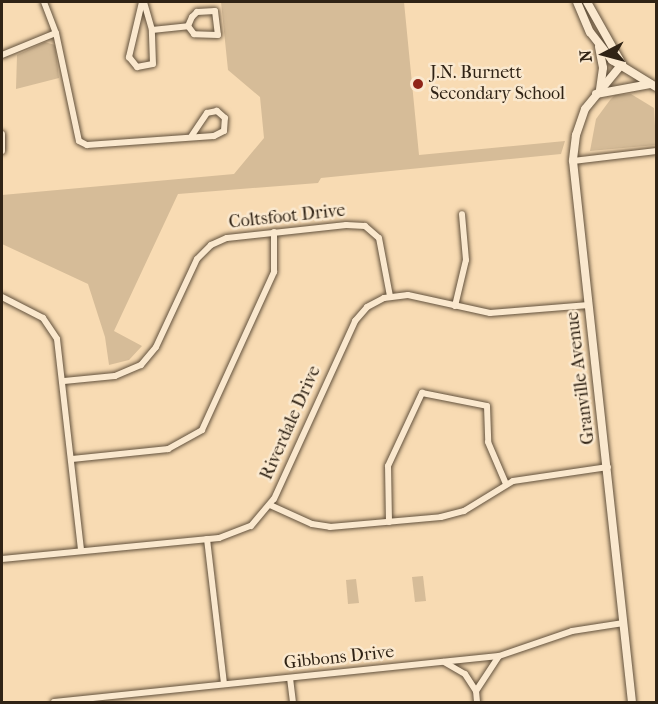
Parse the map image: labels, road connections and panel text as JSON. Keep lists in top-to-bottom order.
{
  "streets": {
    "street": [
      "Coltsfoot Drive",
      "Granville Avenue",
      "Riverdale Drive",
      "Gibbons Drive"
    ]
  },
  "crossings": [
    ["Coltsfoot Drive", "Riverdale Drive"],
    ["Granville Avenue", "Gibbons Drive"]
  ],
  "places": ["J.N. Burnett Secondary School"],
  "north": "left"
}
